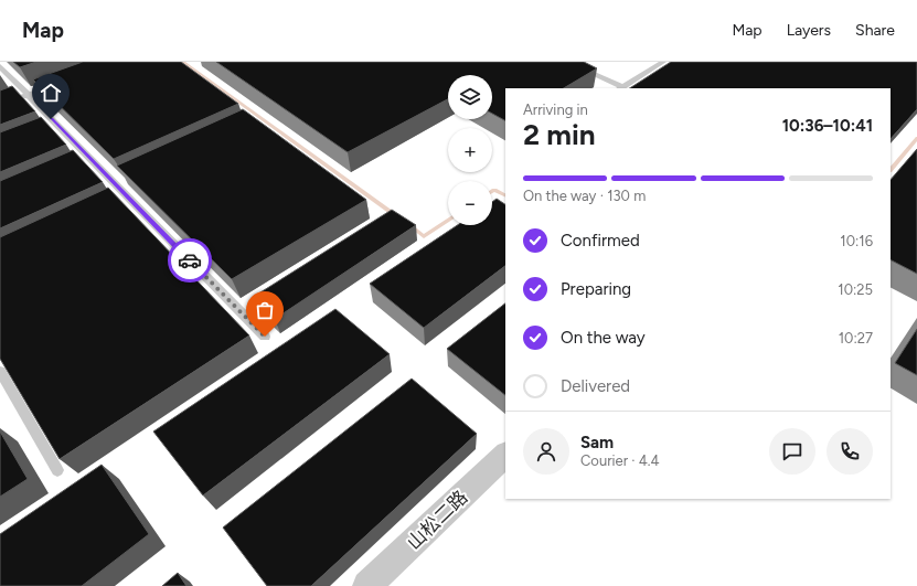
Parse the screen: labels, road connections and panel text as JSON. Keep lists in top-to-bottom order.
{
  "streets": {
    "street": ["山松二路"]
  },
  "page": {
    "header": "Map",
    "nav": ["Map", "Layers", "Share"],
    "map_buttons": ["+", "−"],
    "heading": ["2 min", "Arriving in", "10:36–10:41"],
    "panel": ["Sam", "Courier · 4.4"],
    "bar": "On the way · 130 m",
    "list": [
      ["Confirmed", "10:16"],
      ["Preparing", "10:25"],
      ["On the way", "10:27"],
      "Delivered"
    ]
  }
}
